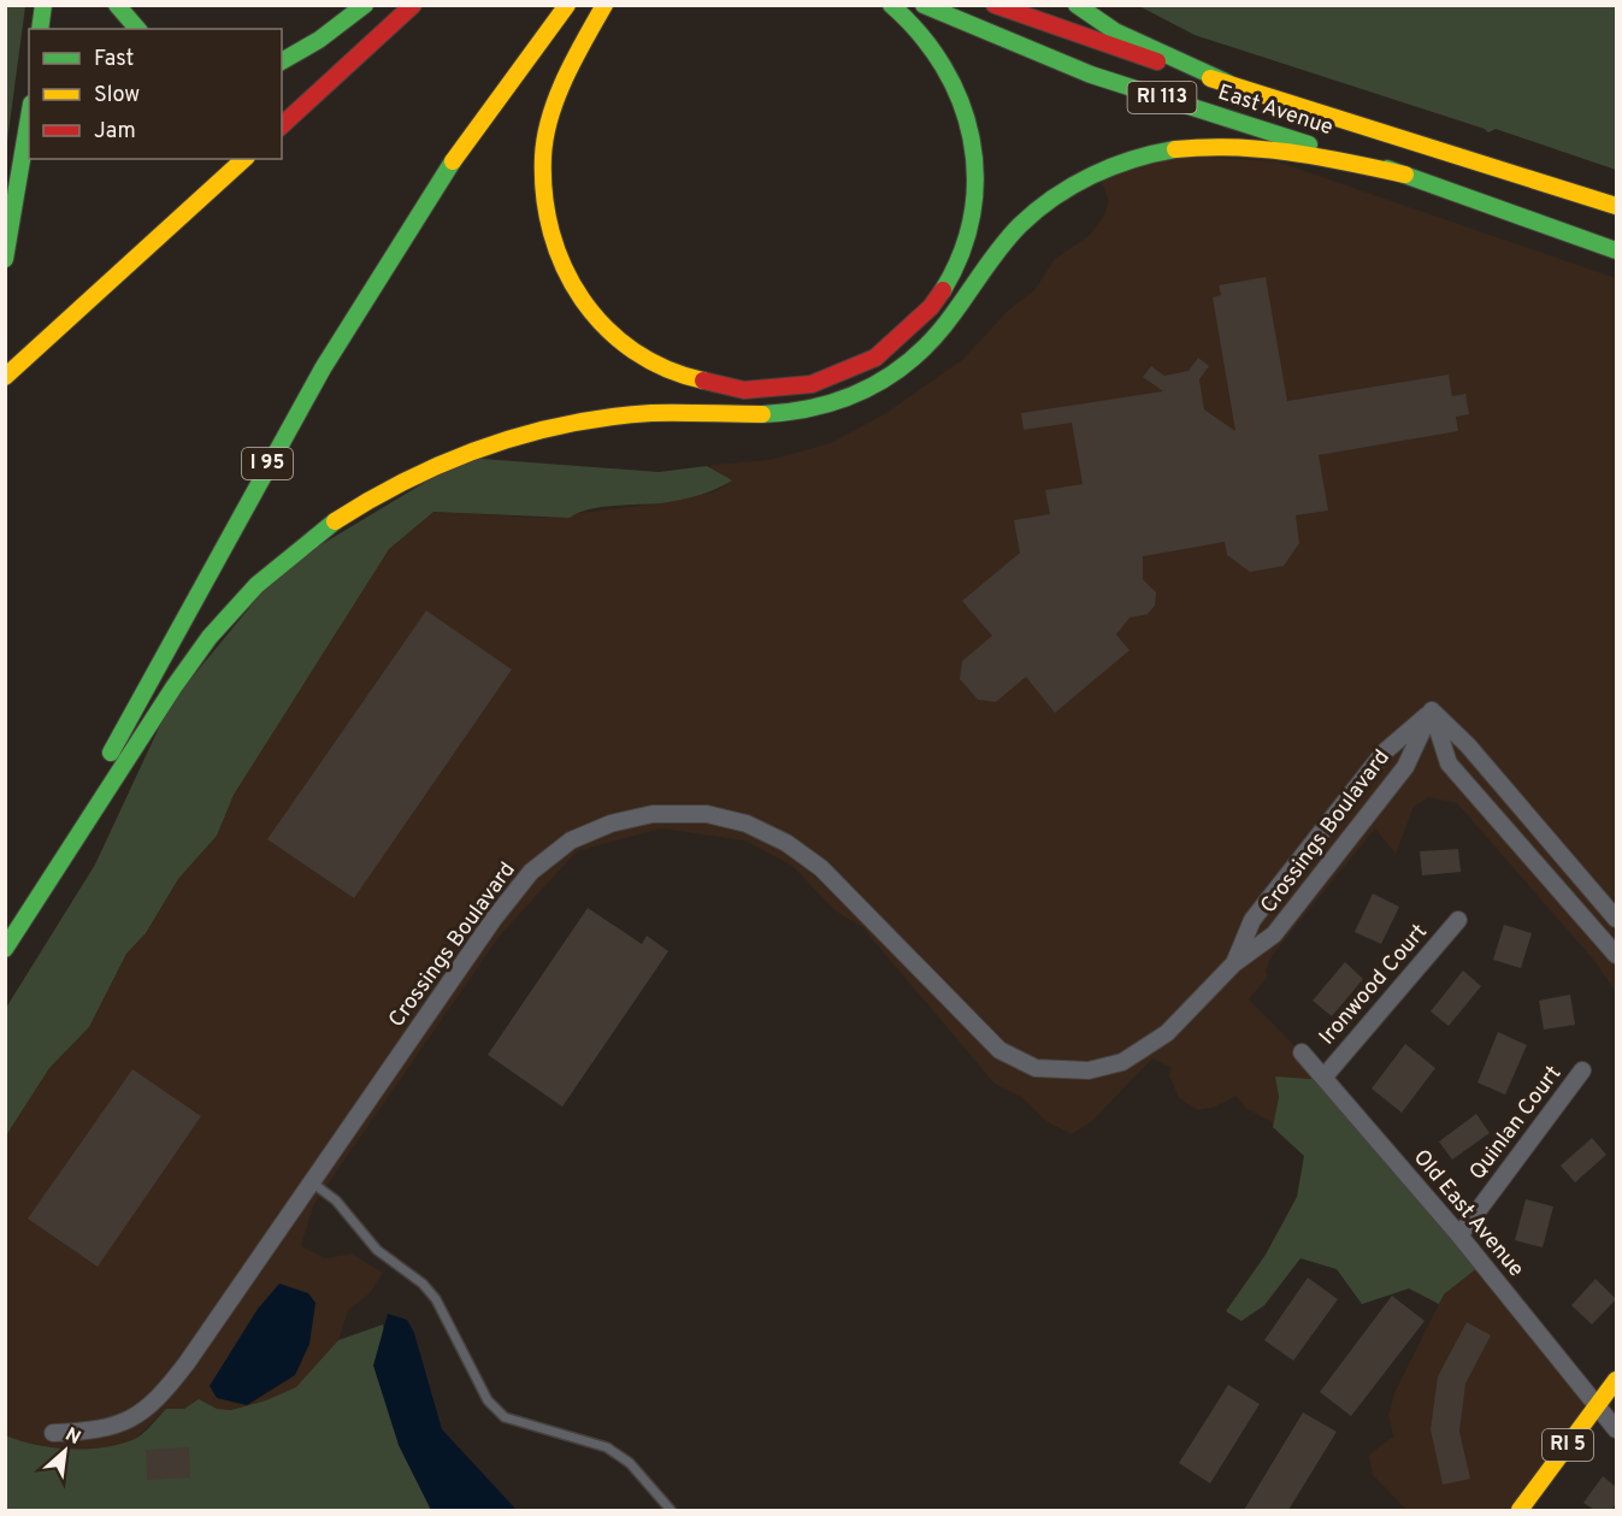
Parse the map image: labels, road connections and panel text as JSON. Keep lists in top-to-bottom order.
{
  "streets": {
    "main road": [
      "RI 113",
      "East Avenue",
      "I 95",
      "RI 5"
    ],
    "street": [
      "Crossings Boulavard",
      "Ironwood Court",
      "Quinlan Court",
      "Old East Avenue"
    ]
  },
  "crossings": [
    ["Ironwood Court", "Old East Avenue"],
    ["Quinlan Court", "Old East Avenue"],
    ["Old East Avenue", "RI 5"]
  ],
  "legend": ["Fast", "Slow", "Jam"],
  "north": "top right"
}
